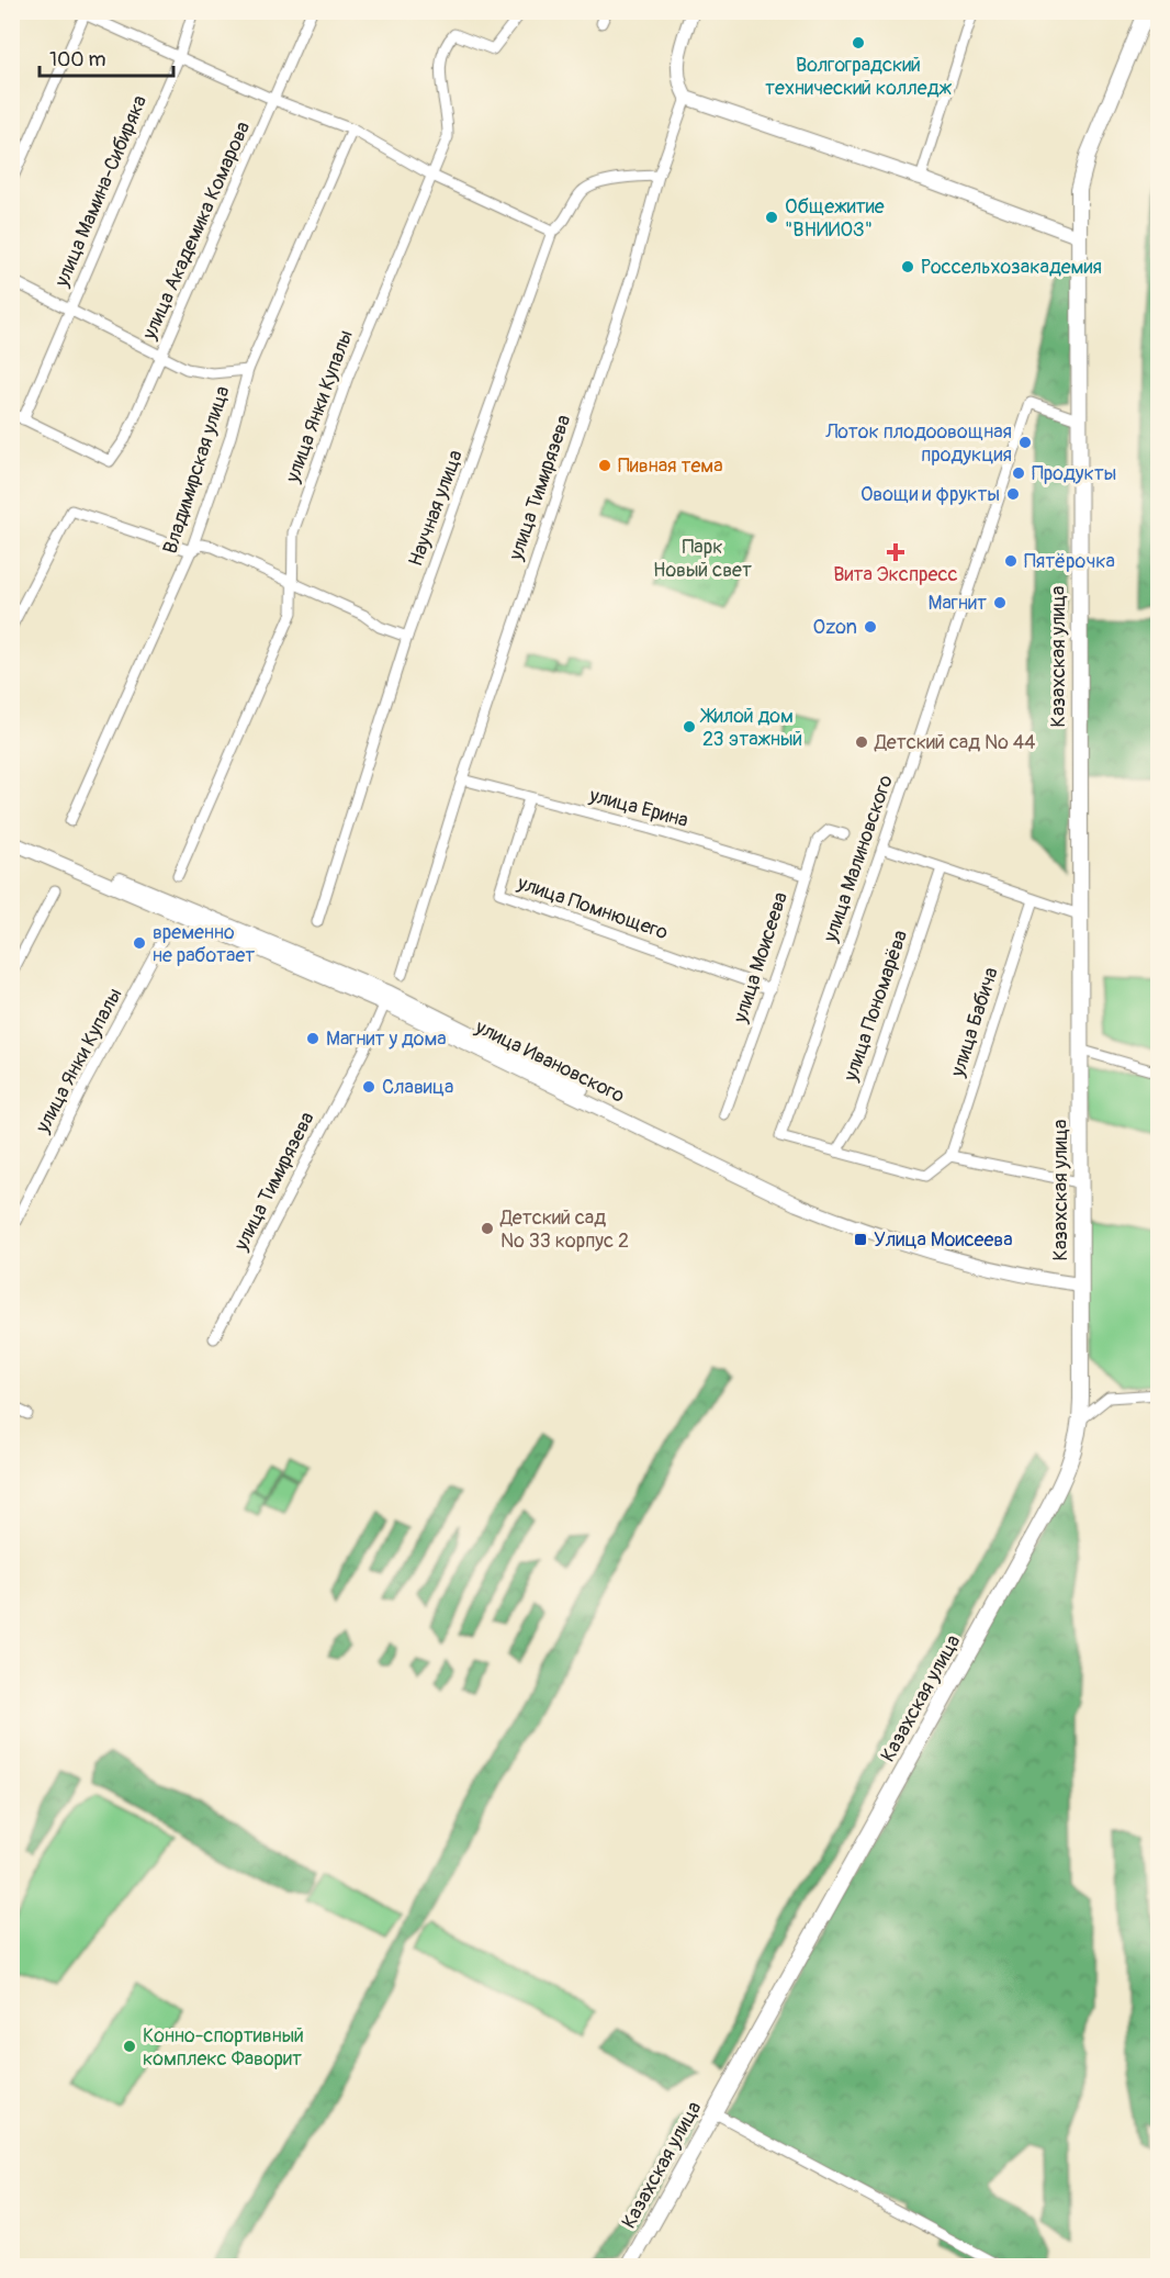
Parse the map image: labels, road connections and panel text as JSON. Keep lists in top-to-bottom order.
{
  "streets": {
    "main road": ["Казахская улица"],
    "street": [
      "улица Мамина-Сибиряка",
      "улица Академика Комарова",
      "улица Янки Купалы",
      "Владимирская улица",
      "улица Тимирязева",
      "Научная улица",
      "улица Ерина",
      "улица Малиновского",
      "улица Помнющего",
      "улица Моисеева",
      "улица Пономарёва",
      "улица Бабича",
      "улица Ивановского"
    ]
  },
  "crossings": [
    ["улица Мамина-Сибиряка", "улица Академика Комарова"],
    ["улица Тимирязева", "Научная улица"],
    ["улица Тимирязева", "улица Ерина"],
    ["улица Тимирязева", "улица Ивановского"],
    ["Казахская улица", "улица Малиновского"],
    ["Казахская улица", "улица Ивановского"],
    ["улица Ерина", "улица Помнющего"],
    ["улица Ерина", "улица Моисеева"],
    ["улица Малиновского", "улица Пономарёва"],
    ["улица Помнющего", "улица Моисеева"]
  ],
  "parks": ["Парк Новый свет"],
  "places": {
    "other": [
      "Волгоградский технический колледж",
      "Общежитие \"ВНИИОЗ\"",
      "Россельхозакадемия",
      "Лоток плодоовощная продукция",
      "Пивная тема",
      "Продукты",
      "Овощи и фрукты",
      "Пятёрочка",
      "Магнит",
      "Ozon",
      "Жилой дом 23 этажный",
      "Детский сад № 44",
      "временно не работает",
      "Магнит у дома",
      "Славица",
      "Детский сад № 33 корпус 2",
      "Конно-спортивный комплекс Фаворит"
    ],
    "health": ["Вита Экспресс"],
    "transit": ["Улица Моисеева"]
  },
  "scale_bar": "100 m"
}
